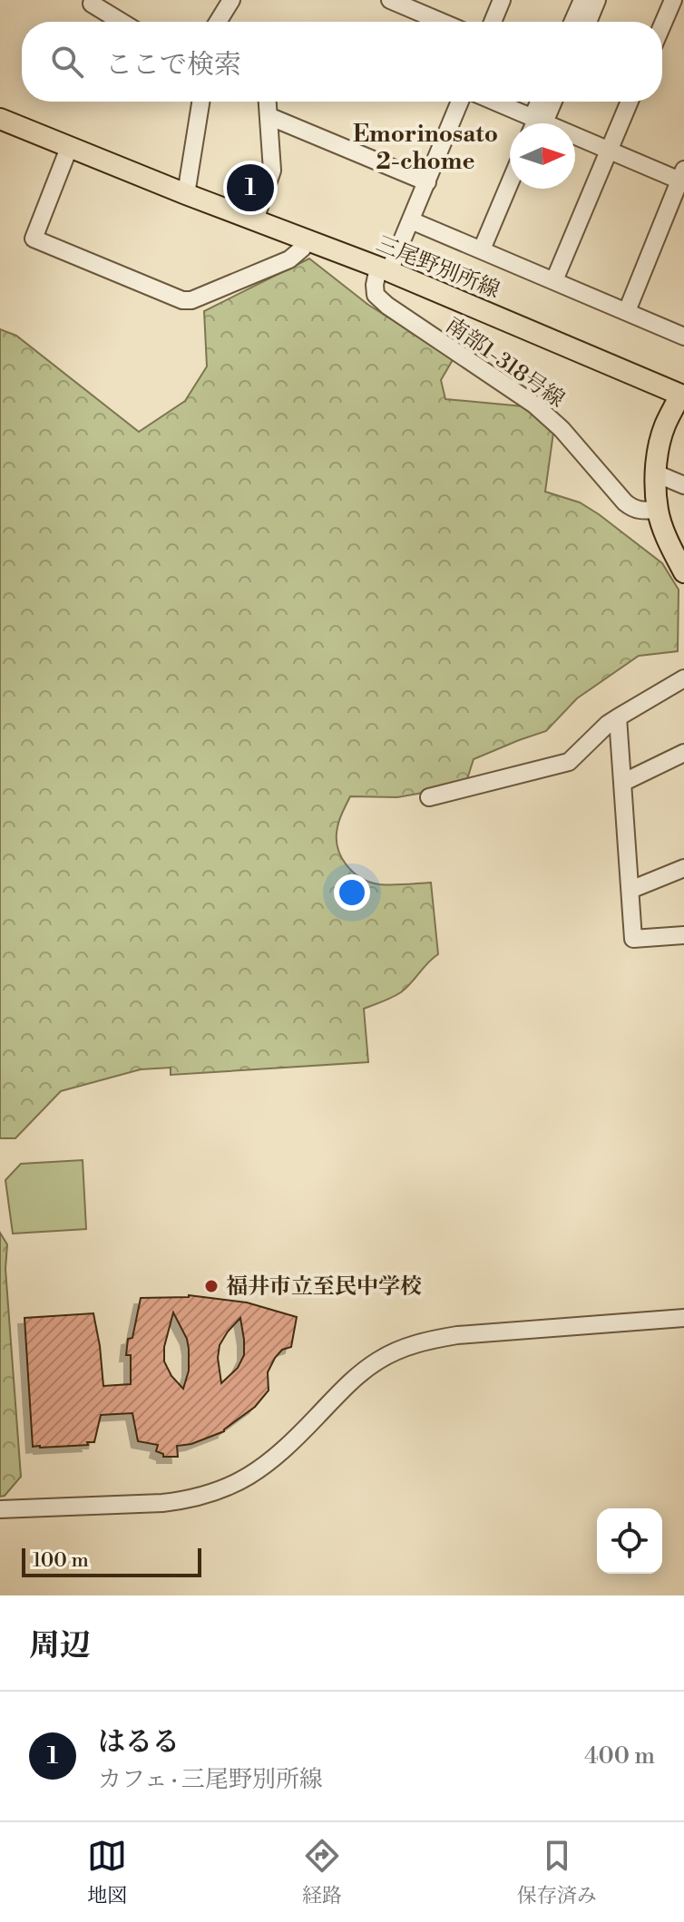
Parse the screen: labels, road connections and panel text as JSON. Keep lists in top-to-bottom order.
{
  "streets": {
    "main road": ["三尾野別所線"],
    "street": ["南部1-318号線"]
  },
  "crossings": [
    ["三尾野別所線", "南部1-318号線"]
  ],
  "districts": ["Emorinosato 2-chome"],
  "places": ["福井市立至民中学校"],
  "scale_bar": "100 m",
  "north": "right",
  "page": {
    "search": "ここで検索",
    "pins": "1",
    "scale": "100 m",
    "heading": "周辺",
    "list": [
      {
        "mark": "1",
        "name": "はるる",
        "note": "カフェ · 三尾野別所線",
        "value": "400 m"
      }
    ],
    "nav": ["地図", "経路", "保存済み"]
  }
}
